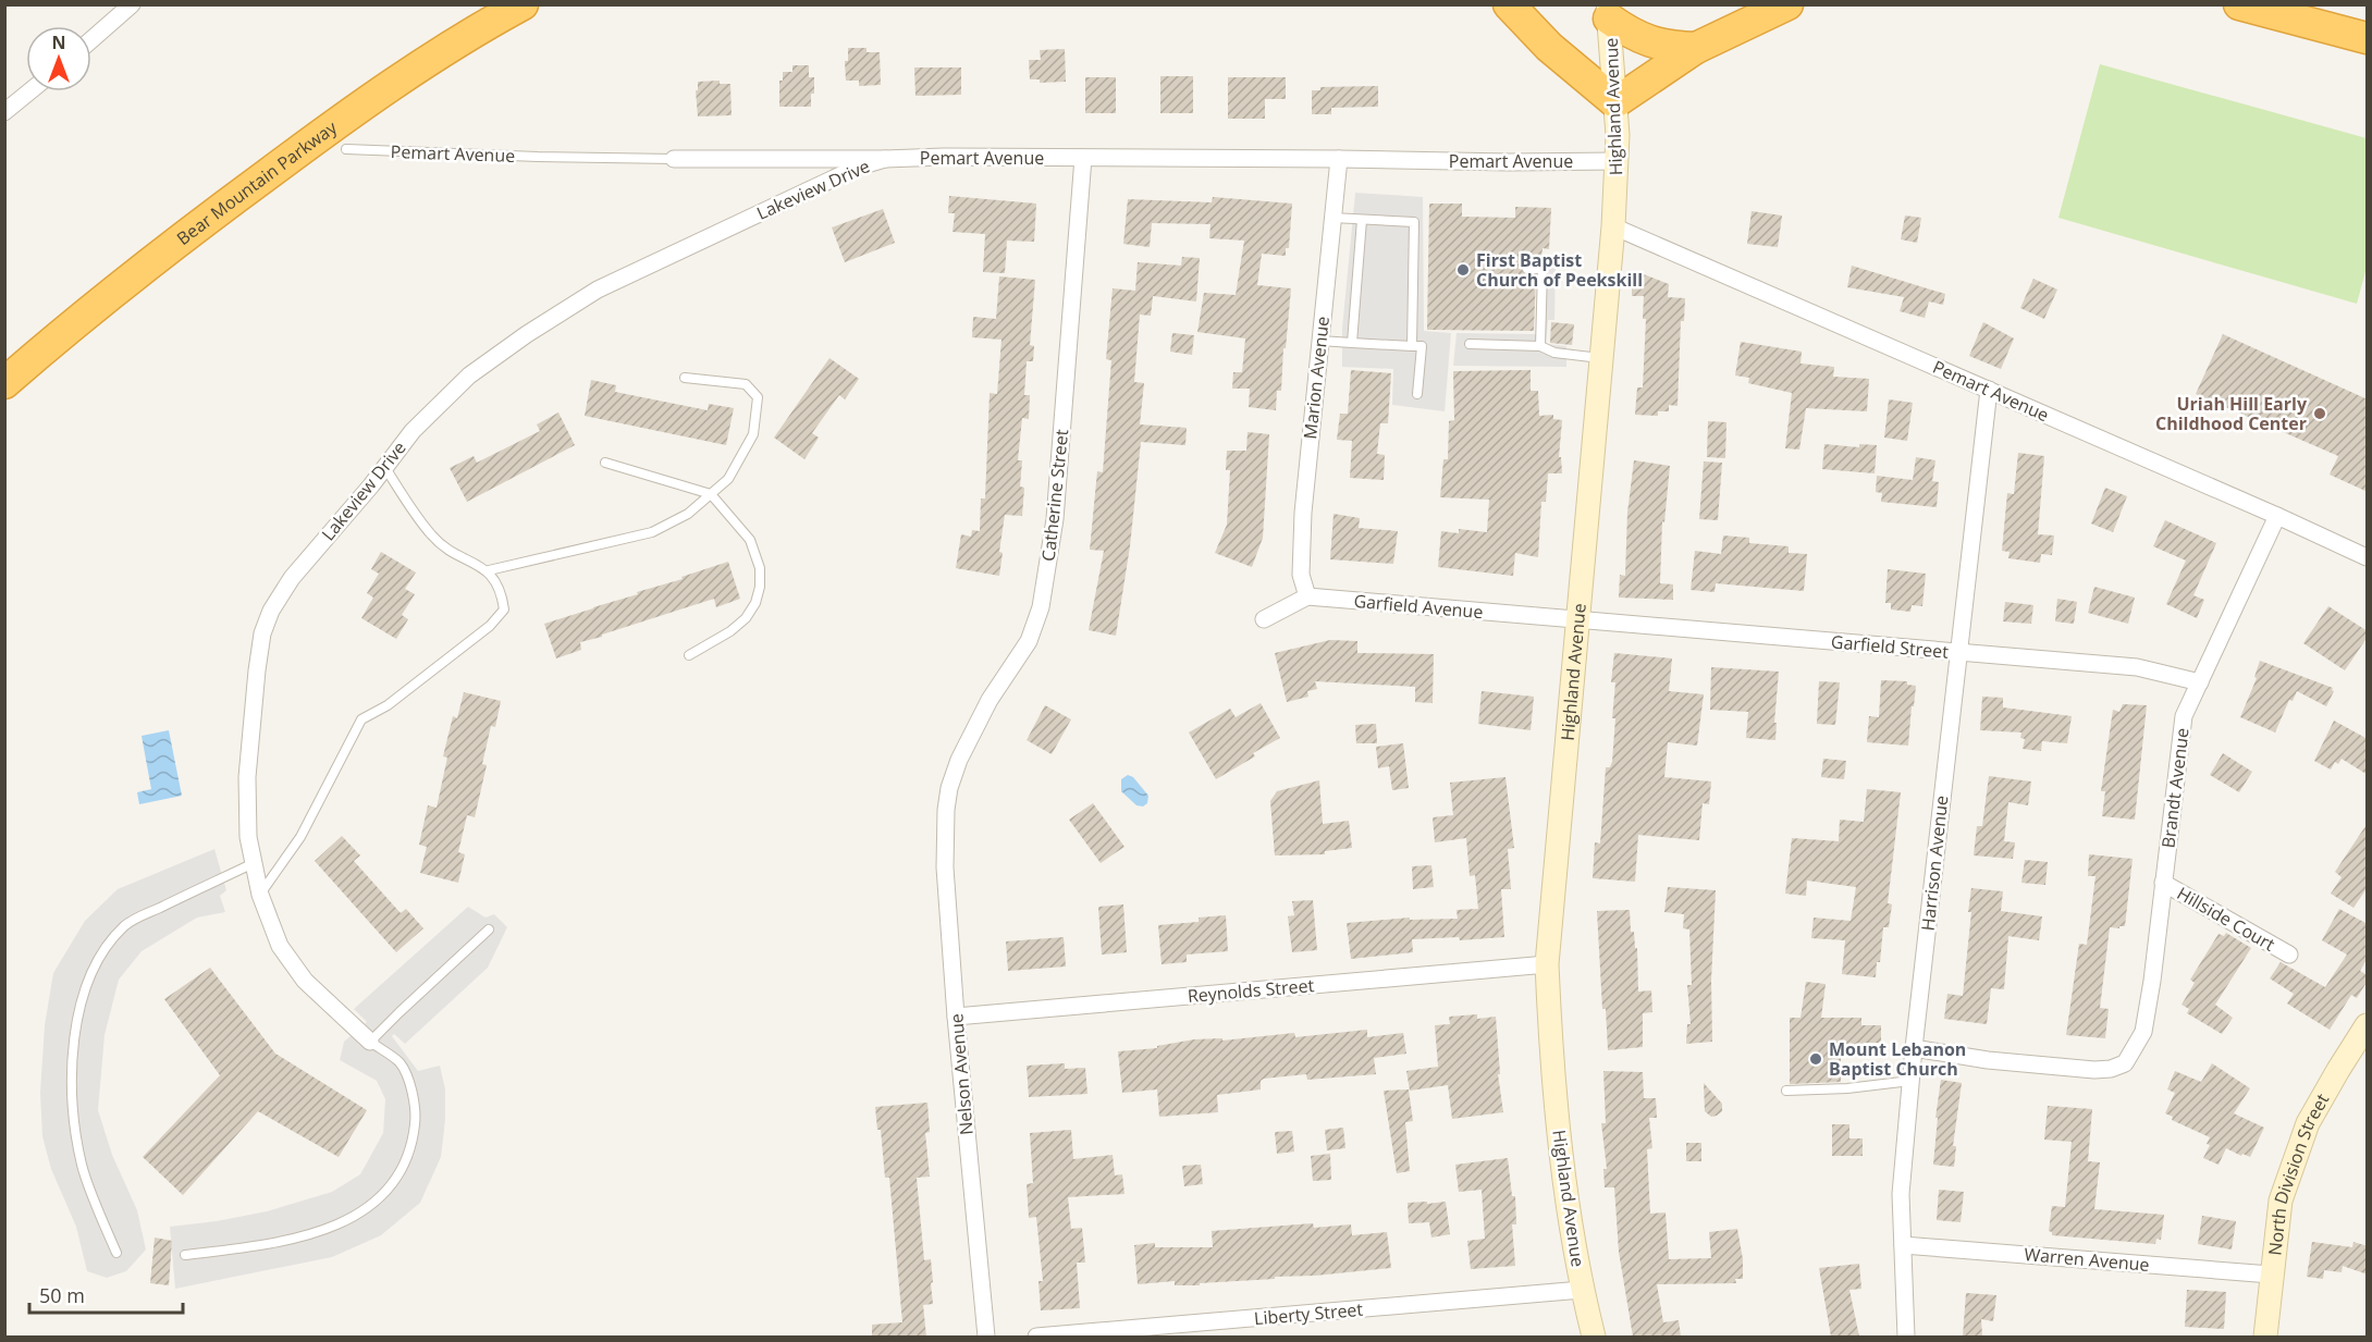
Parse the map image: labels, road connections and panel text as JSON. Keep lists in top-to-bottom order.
{
  "streets": {
    "highway": ["Bear Mountain Parkway"],
    "street": [
      "Highland Avenue",
      "Pemart Avenue",
      "Lakeview Drive",
      "Marion Avenue",
      "Catherine Street",
      "Garfield Avenue",
      "Garfield Street",
      "Brandt Avenue",
      "Harrison Avenue",
      "Hillside Court",
      "Reynolds Street",
      "Nelson Avenue",
      "North Division Street",
      "Warren Avenue",
      "Liberty Street"
    ]
  },
  "crossings": [
    ["Highland Avenue", "Pemart Avenue"],
    ["Highland Avenue", "Garfield Avenue"],
    ["Highland Avenue", "Garfield Street"],
    ["Highland Avenue", "Reynolds Street"],
    ["Highland Avenue", "Liberty Street"],
    ["Pemart Avenue", "Lakeview Drive"],
    ["Pemart Avenue", "Marion Avenue"],
    ["Pemart Avenue", "Catherine Street"],
    ["Pemart Avenue", "Brandt Avenue"],
    ["Pemart Avenue", "Harrison Avenue"],
    ["Marion Avenue", "Garfield Avenue"],
    ["Catherine Street", "Nelson Avenue"],
    ["Garfield Avenue", "Garfield Street"],
    ["Garfield Street", "Brandt Avenue"],
    ["Garfield Street", "Harrison Avenue"],
    ["Brandt Avenue", "Harrison Avenue"],
    ["Brandt Avenue", "Hillside Court"],
    ["Harrison Avenue", "Warren Avenue"],
    ["Reynolds Street", "Nelson Avenue"],
    ["North Division Street", "Warren Avenue"]
  ],
  "places": ["First Baptist Church of Peekskill", "Uriah Hill Early Childhood Center", "Mount Lebanon Baptist Church"],
  "scale_bar": "50 m",
  "north": "top"
}
